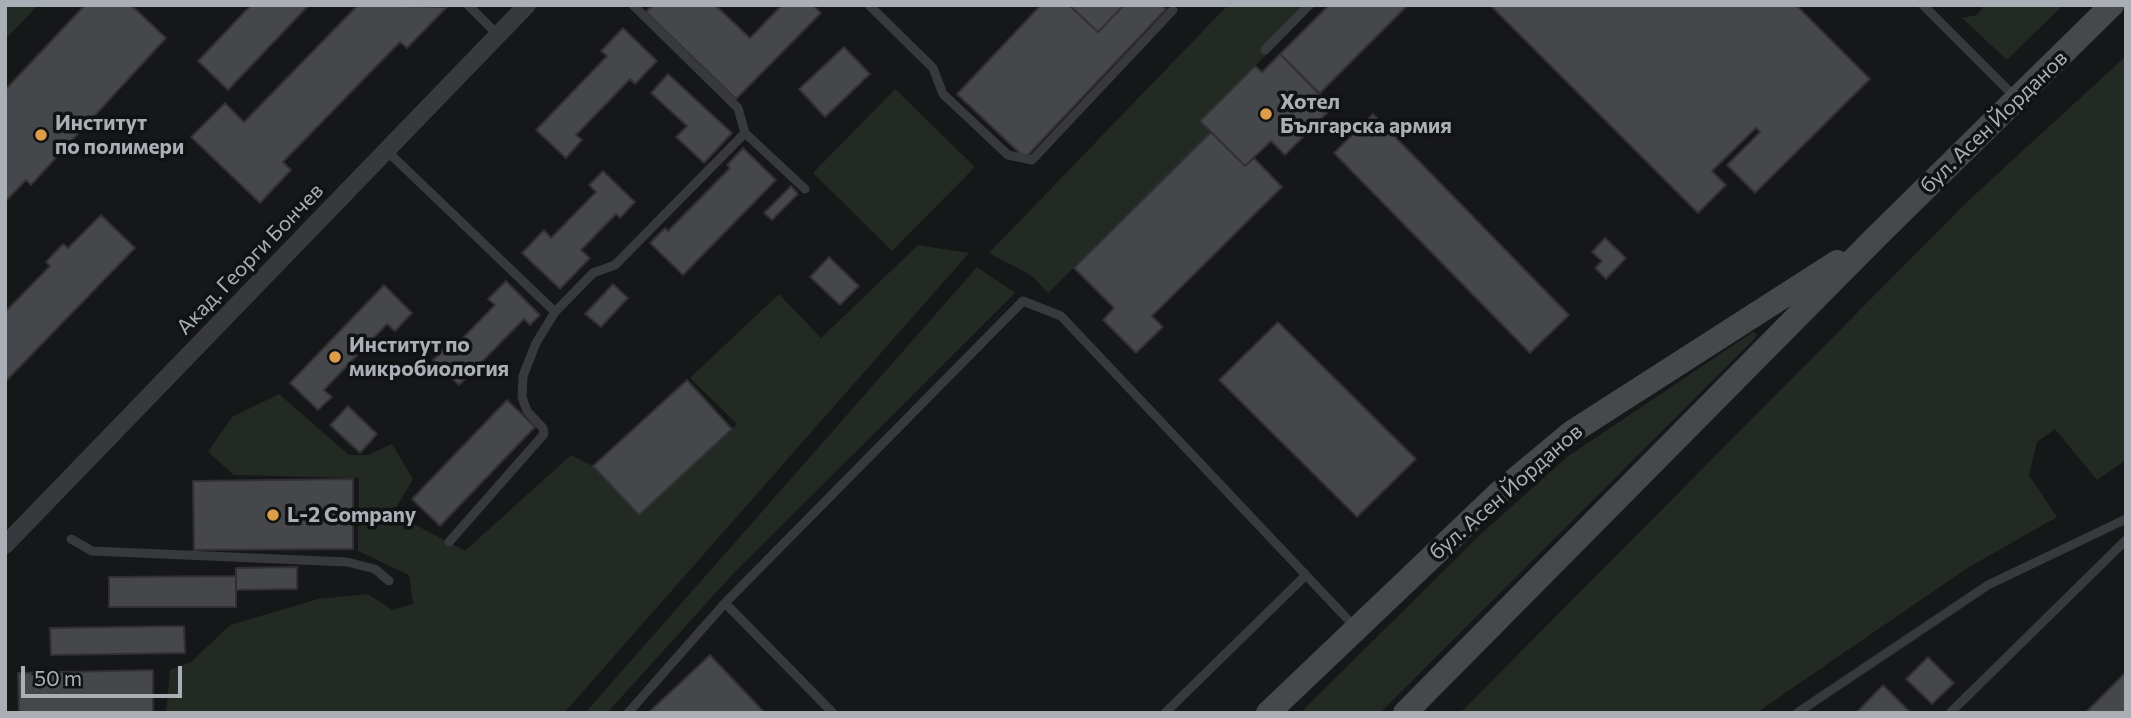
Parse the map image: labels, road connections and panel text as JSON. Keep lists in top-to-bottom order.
{
  "streets": {
    "main road": ["бул. Асен Йорданов"],
    "street": ["Акад. Георги Бончев"]
  },
  "places": [
    "Хотел Българска армия",
    "Институт по полимери",
    "Институт по микробиология",
    "L-2 Company"
  ],
  "scale_bar": "50 m"
}
